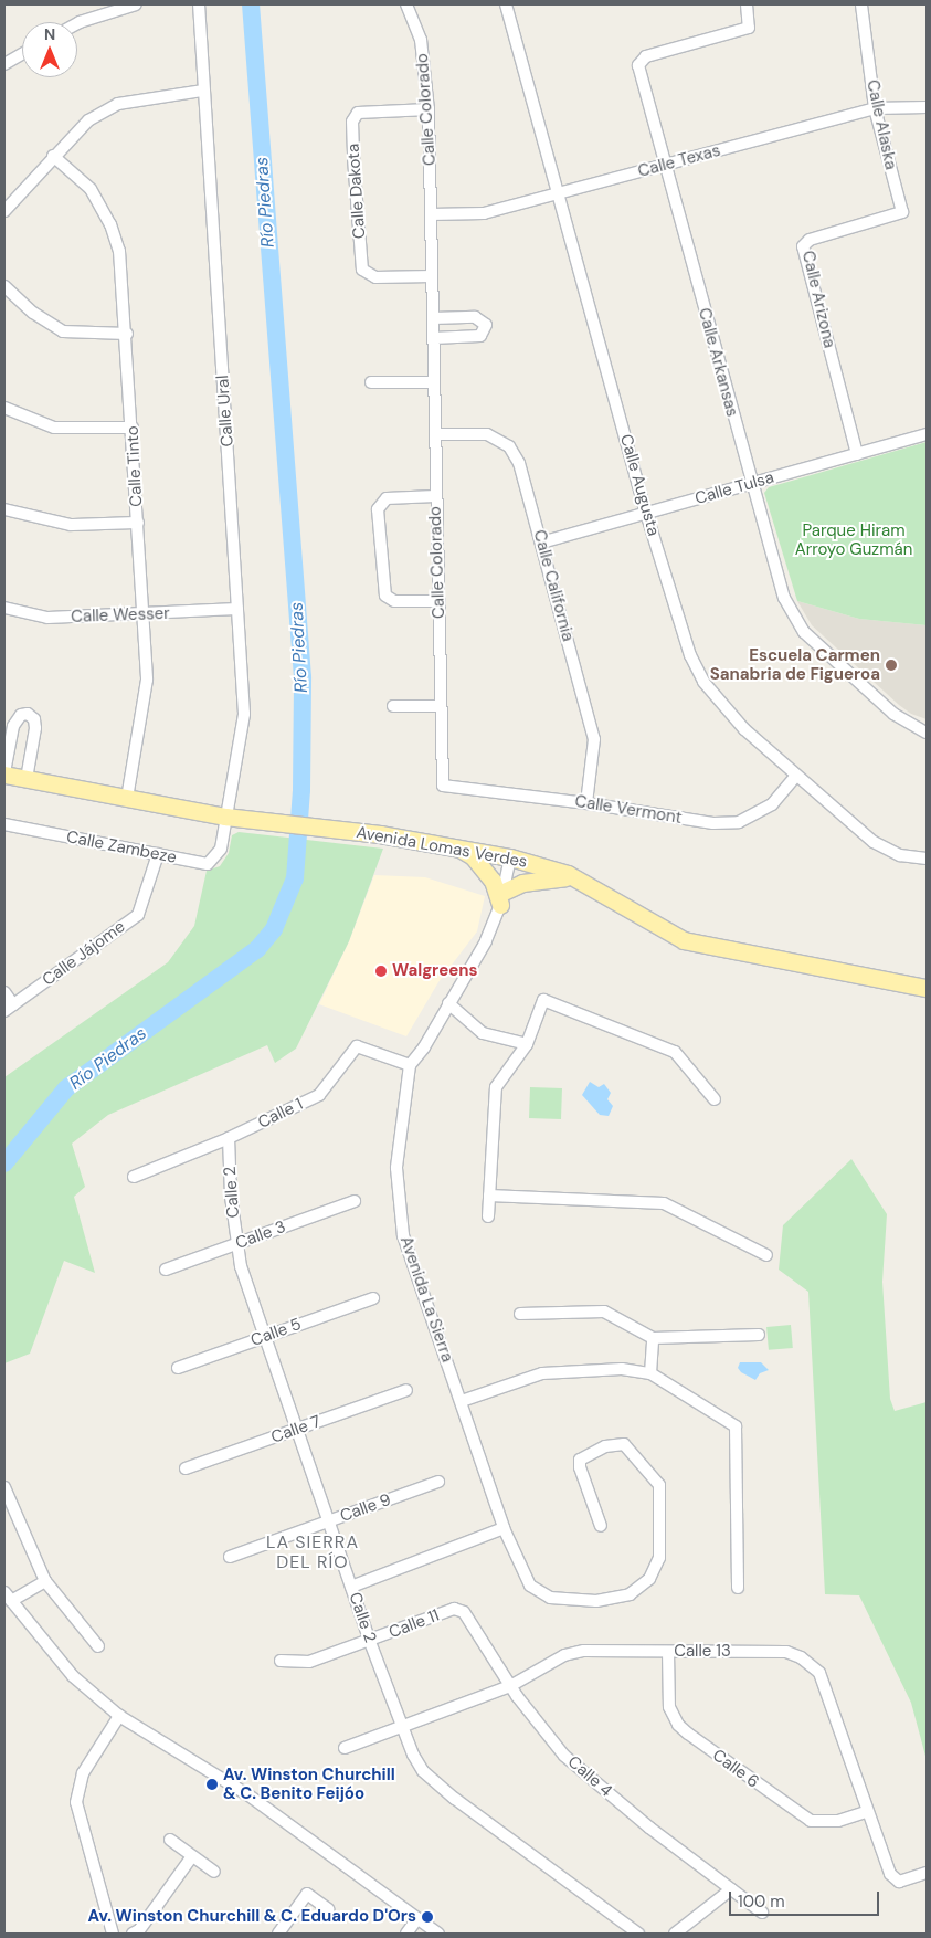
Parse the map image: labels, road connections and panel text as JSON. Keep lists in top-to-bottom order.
{
  "streets": {
    "main road": ["Avenida Lomas Verdes"],
    "street": [
      "Calle Colorado",
      "Calle Alaska",
      "Calle Texas",
      "Calle Dakota",
      "Calle Arizona",
      "Calle Arkansas",
      "Calle Ural",
      "Calle Tinto",
      "Calle Augusta",
      "Calle Tulsa",
      "Calle California",
      "Calle Wesser",
      "Calle Vermont",
      "Calle Zambeze",
      "Calle Jájome",
      "Calle 1",
      "Calle 2",
      "Calle 3",
      "Avenida La Sierra",
      "Calle 5",
      "Calle 7",
      "Calle 9",
      "Calle 11",
      "Calle 13",
      "Calle 6",
      "Calle 4"
    ]
  },
  "crossings": [
    ["Calle Colorado", "Calle Texas"],
    ["Calle Colorado", "Calle Dakota"],
    ["Calle Colorado", "Calle California"],
    ["Calle Colorado", "Calle Vermont"],
    ["Calle Alaska", "Calle Texas"],
    ["Calle Alaska", "Calle Arizona"],
    ["Calle Texas", "Calle Arkansas"],
    ["Calle Texas", "Calle Augusta"],
    ["Calle Arizona", "Calle Tulsa"],
    ["Calle Arkansas", "Calle Tulsa"],
    ["Calle Ural", "Calle Wesser"],
    ["Calle Ural", "Calle Zambeze"],
    ["Calle Ural", "Avenida Lomas Verdes"],
    ["Calle Tinto", "Calle Wesser"],
    ["Calle Tinto", "Avenida Lomas Verdes"],
    ["Calle Augusta", "Calle Tulsa"],
    ["Calle Augusta", "Calle Vermont"],
    ["Calle Tulsa", "Calle California"],
    ["Calle California", "Calle Vermont"],
    ["Calle Zambeze", "Calle Jájome"],
    ["Avenida Lomas Verdes", "Avenida La Sierra"],
    ["Calle 1", "Calle 2"],
    ["Calle 1", "Avenida La Sierra"],
    ["Calle 2", "Calle 3"],
    ["Calle 2", "Calle 5"],
    ["Calle 2", "Calle 7"],
    ["Calle 2", "Calle 9"],
    ["Calle 2", "Calle 11"],
    ["Calle 2", "Calle 13"],
    ["Calle 11", "Calle 4"],
    ["Calle 13", "Calle 6"],
    ["Calle 13", "Calle 4"]
  ],
  "districts": ["LA SIERRA DEL RÍO"],
  "water": ["Río Piedras"],
  "parks": ["Parque Hiram Arroyo Guzmán"],
  "places": [
    "Escuela Carmen Sanabria de Figueroa",
    "Walgreens",
    "Av. Winston Churchill & C. Benito Feijóo",
    "Av. Winston Churchill & C. Eduardo D'Ors"
  ],
  "scale_bar": "100 m",
  "north": "top"
}
